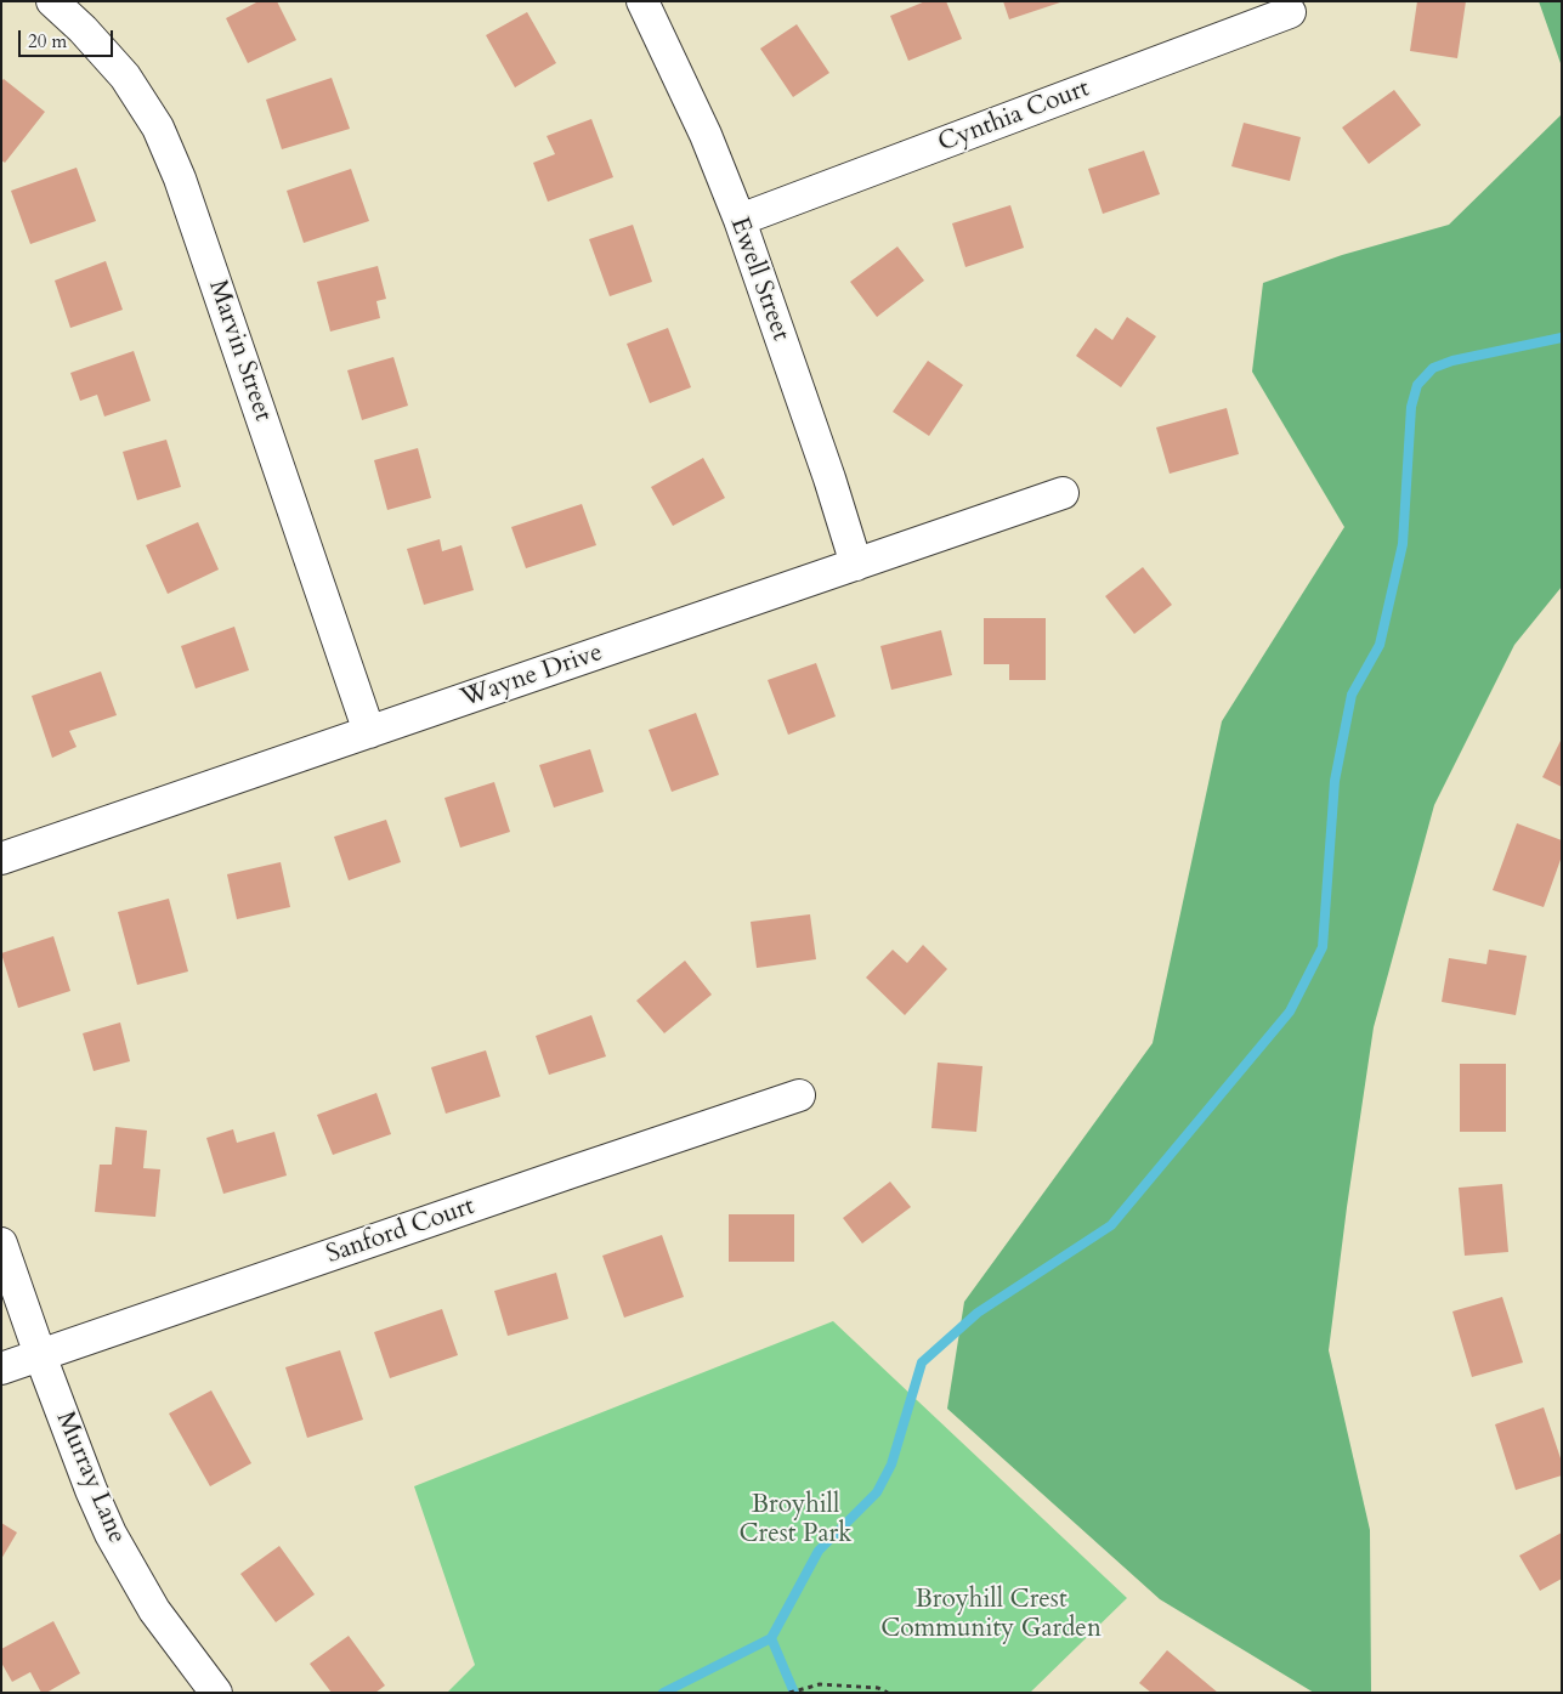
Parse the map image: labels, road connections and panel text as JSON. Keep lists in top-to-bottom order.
{
  "streets": {
    "street": [
      "Cynthia Court",
      "Ewell Street",
      "Marvin Street",
      "Wayne Drive",
      "Sanford Court",
      "Murray Lane"
    ]
  },
  "crossings": [
    ["Cynthia Court", "Ewell Street"],
    ["Ewell Street", "Wayne Drive"],
    ["Marvin Street", "Wayne Drive"],
    ["Sanford Court", "Murray Lane"]
  ],
  "parks": ["Broyhill Crest Park", "Broyhill Crest Community Garden"],
  "scale_bar": "20 m"
}
